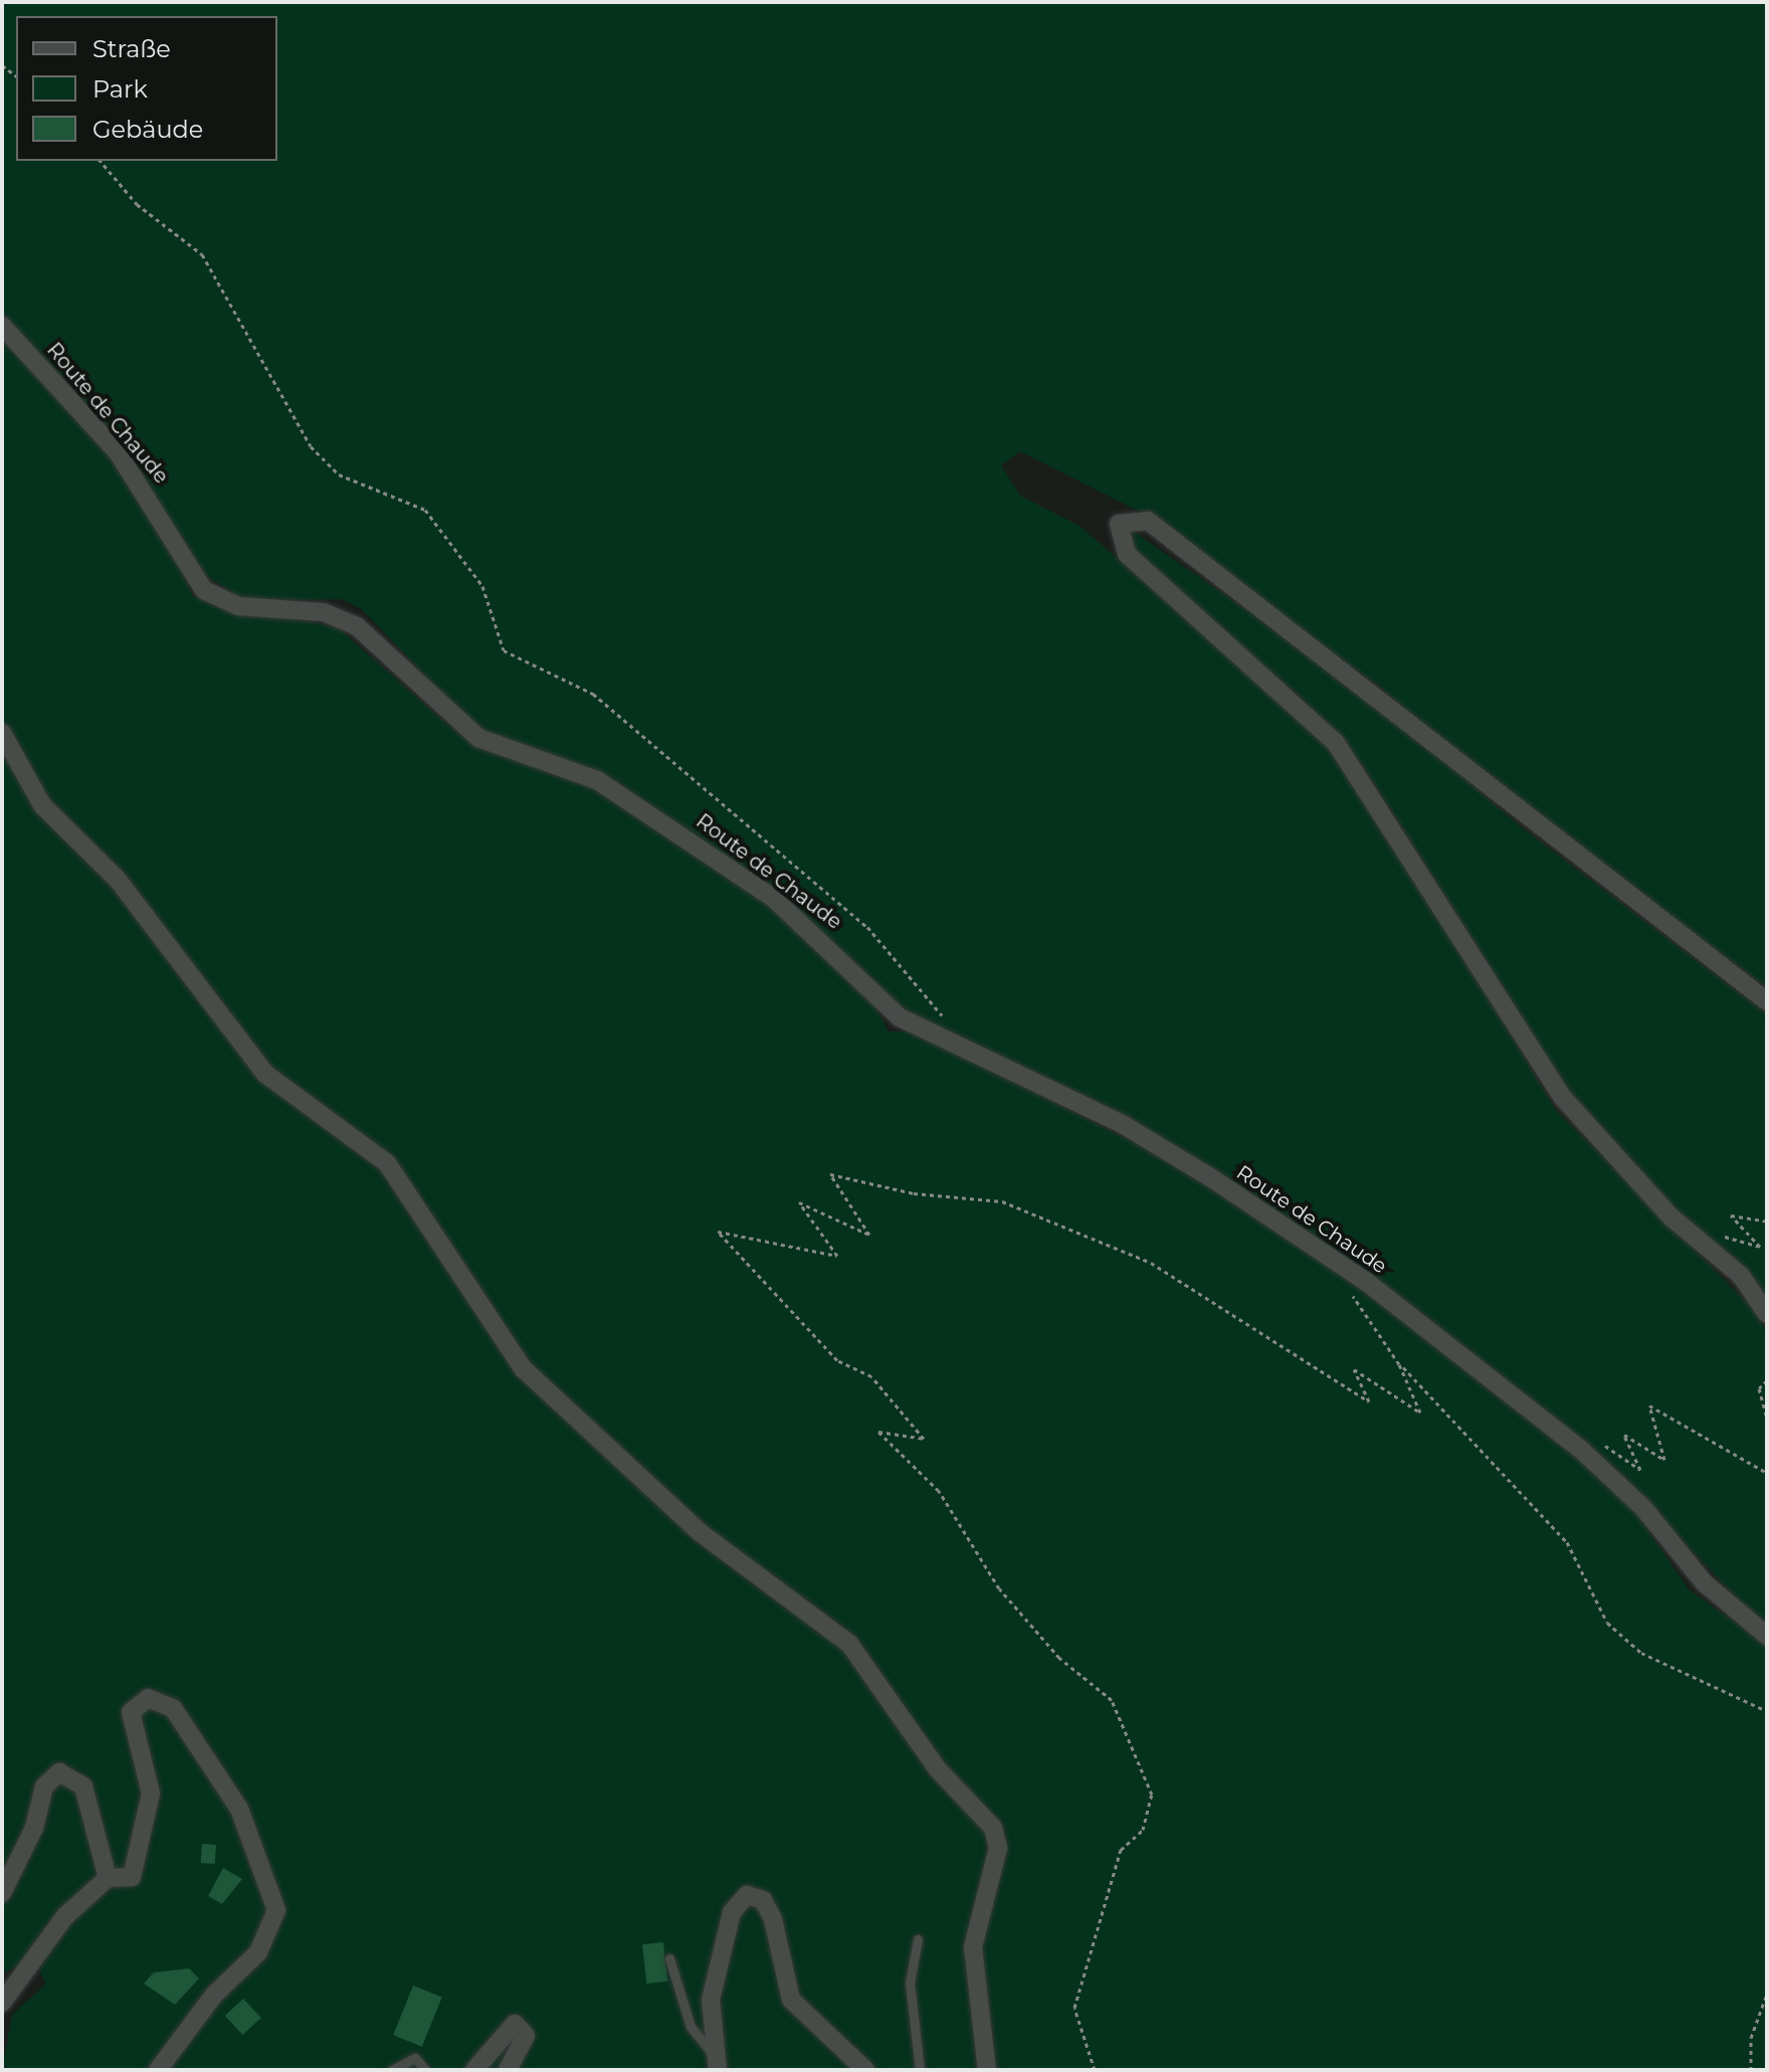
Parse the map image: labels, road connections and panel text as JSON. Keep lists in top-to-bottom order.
{
  "streets": {
    "street": ["Route de Chaude"]
  },
  "legend": ["Straße", "Park", "Gebäude"]
}
